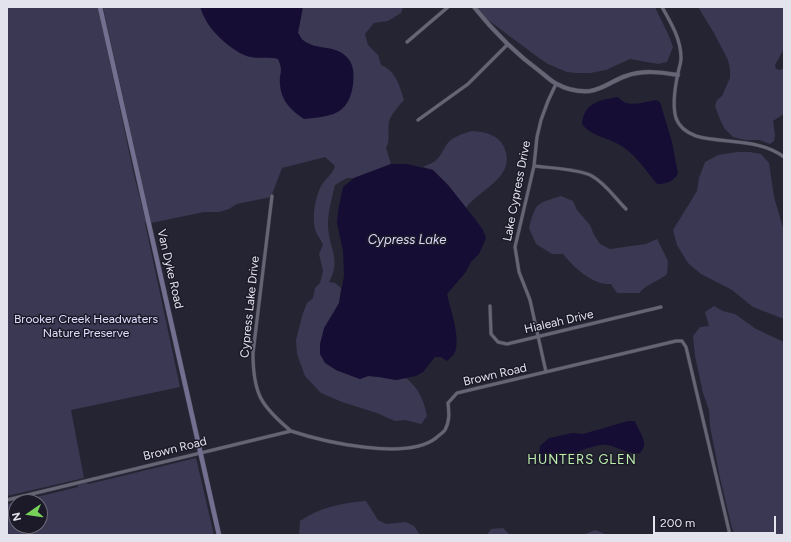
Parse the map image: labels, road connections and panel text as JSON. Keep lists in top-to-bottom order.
{
  "streets": {
    "main road": ["Van Dyke Road"],
    "street": [
      "Lake Cypress Drive",
      "Cypress Lake Drive",
      "Hialeah Drive",
      "Brown Road"
    ]
  },
  "crossings": [
    ["Lake Cypress Drive", "Hialeah Drive"],
    ["Lake Cypress Drive", "Brown Road"],
    ["Van Dyke Road", "Brown Road"],
    ["Cypress Lake Drive", "Brown Road"]
  ],
  "districts": ["HUNTERS GLEN"],
  "water": ["Cypress Lake"],
  "parks": ["Brooker Creek Headwaters Nature Preserve"],
  "scale_bar": "200 m",
  "north": "left"
}
